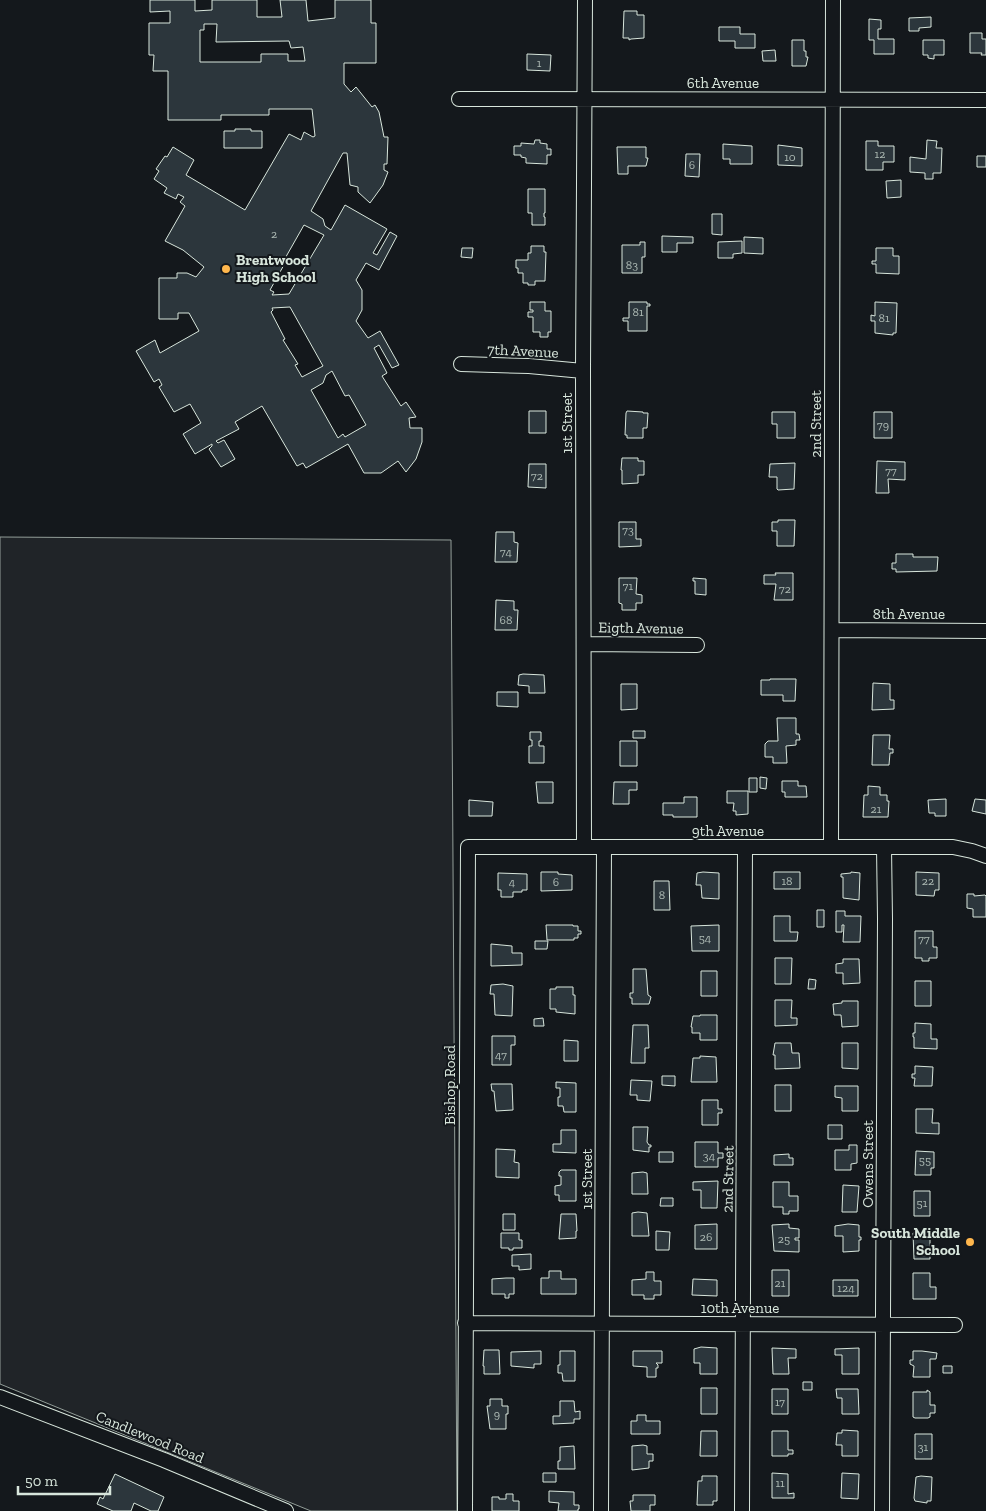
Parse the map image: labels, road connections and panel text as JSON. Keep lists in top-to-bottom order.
{
  "streets": {
    "street": [
      "6th Avenue",
      "7th Avenue",
      "1st Street",
      "2nd Street",
      "8th Avenue",
      "Eigth Avenue",
      "9th Avenue",
      "Bishop Road",
      "Owens Street",
      "10th Avenue",
      "Candlewood Road"
    ]
  },
  "crossings": [
    ["6th Avenue", "1st Street"],
    ["6th Avenue", "2nd Street"],
    ["7th Avenue", "1st Street"],
    ["1st Street", "Eigth Avenue"],
    ["1st Street", "9th Avenue"],
    ["1st Street", "10th Avenue"],
    ["2nd Street", "8th Avenue"],
    ["2nd Street", "9th Avenue"],
    ["2nd Street", "10th Avenue"],
    ["9th Avenue", "Bishop Road"],
    ["9th Avenue", "Owens Street"],
    ["Bishop Road", "10th Avenue"],
    ["Owens Street", "10th Avenue"]
  ],
  "places": ["Brentwood High School", "South Middle School"],
  "house_numbers": [
    "1",
    "12",
    "10",
    "6",
    "2",
    "83",
    "81",
    "81",
    "79",
    "77",
    "72",
    "73",
    "74",
    "71",
    "72",
    "68",
    "21",
    "18",
    "22",
    "4",
    "6",
    "8",
    "54",
    "77",
    "47",
    "34",
    "55",
    "51",
    "26",
    "25",
    "21",
    "124",
    "17",
    "9",
    "31",
    "11"
  ],
  "scale_bar": "50 m"
}
